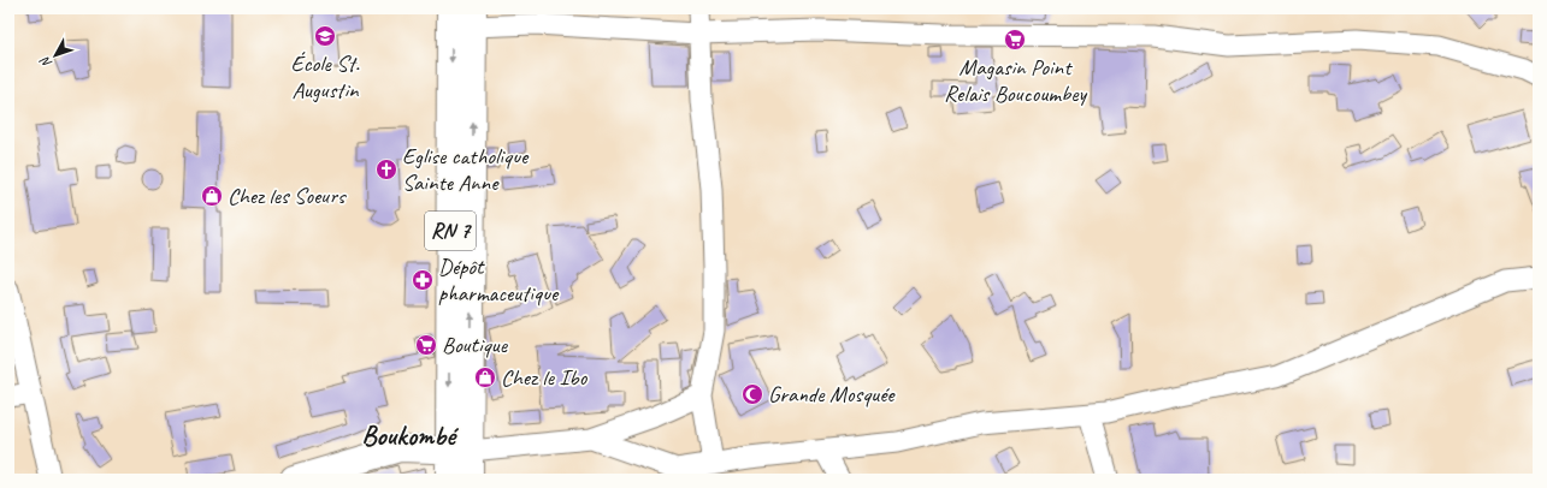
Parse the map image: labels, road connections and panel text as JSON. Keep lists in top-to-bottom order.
{
  "streets": {
    "main road": ["RN 7"]
  },
  "districts": ["Boukombé"],
  "places": {
    "school or university": ["École St. Augustin"],
    "supermarket": ["Magasin Point Relais Boucoumbey", "Boutique"],
    "church": ["Eglise catholique Sainte Anne"],
    "shop": ["Chez les Soeurs", "Chez le Ibo"],
    "pharmacy": ["Dépôt pharmaceutique"],
    "mosque": ["Grande Mosquée"]
  },
  "north": "bottom left"
}
